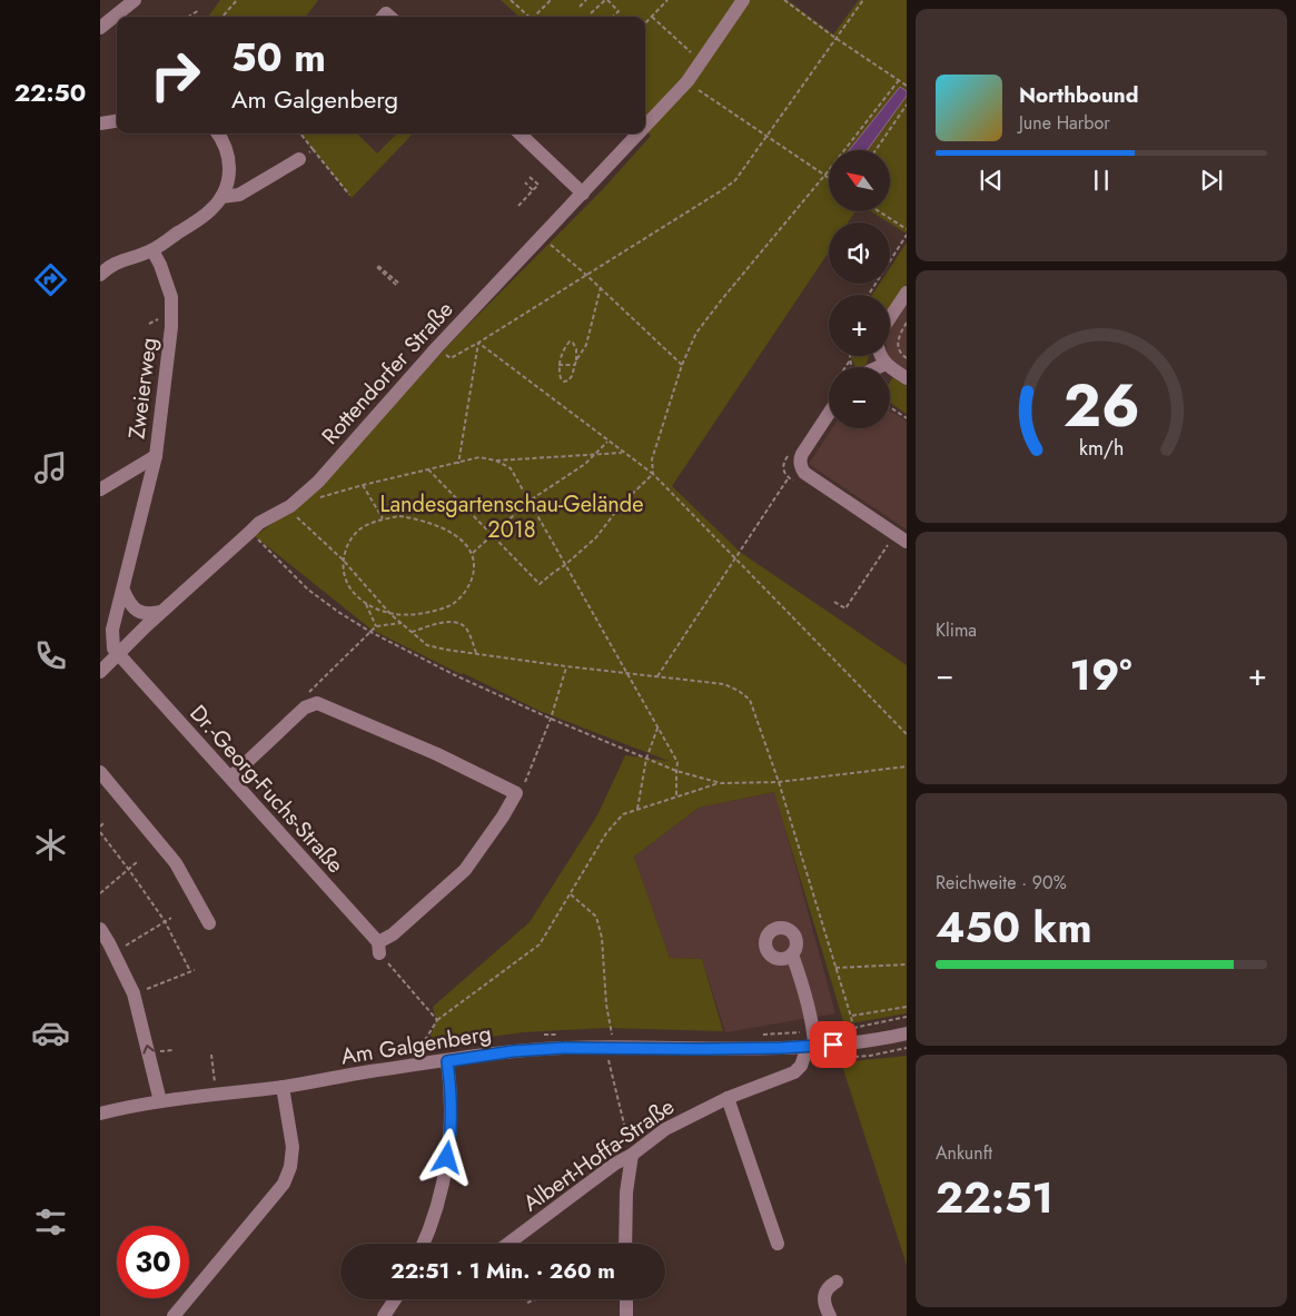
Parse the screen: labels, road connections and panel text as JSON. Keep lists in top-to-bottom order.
{
  "streets": {
    "street": [
      "Rottendorfer Straße",
      "Zweierweg",
      "Dr.-Georg-Fuchs-Straße",
      "Am Galgenberg",
      "Albert-Hoffa-Straße"
    ]
  },
  "crossings": [
    ["Rottendorfer Straße", "Zweierweg"],
    ["Rottendorfer Straße", "Dr.-Georg-Fuchs-Straße"],
    ["Zweierweg", "Dr.-Georg-Fuchs-Straße"],
    ["Am Galgenberg", "Albert-Hoffa-Straße"]
  ],
  "parks": ["Landesgartenschau-Gelände 2018"],
  "north": "top left",
  "page": {
    "tabs": "22:50",
    "turn": ["50 m", "Am Galgenberg"],
    "song": ["Northbound", "June Harbor"],
    "map_buttons": ["+", "−"],
    "tile": [
      "Klima",
      ["Reichweite · 90%", "450 km"],
      ["Ankunft", "22:51"]
    ],
    "heat": ["−", "19°", "+"],
    "limit": "30",
    "trip": "22:51 · 1 Min. · 260 m",
    "gauge": ["26", "km/h"]
  }
}
